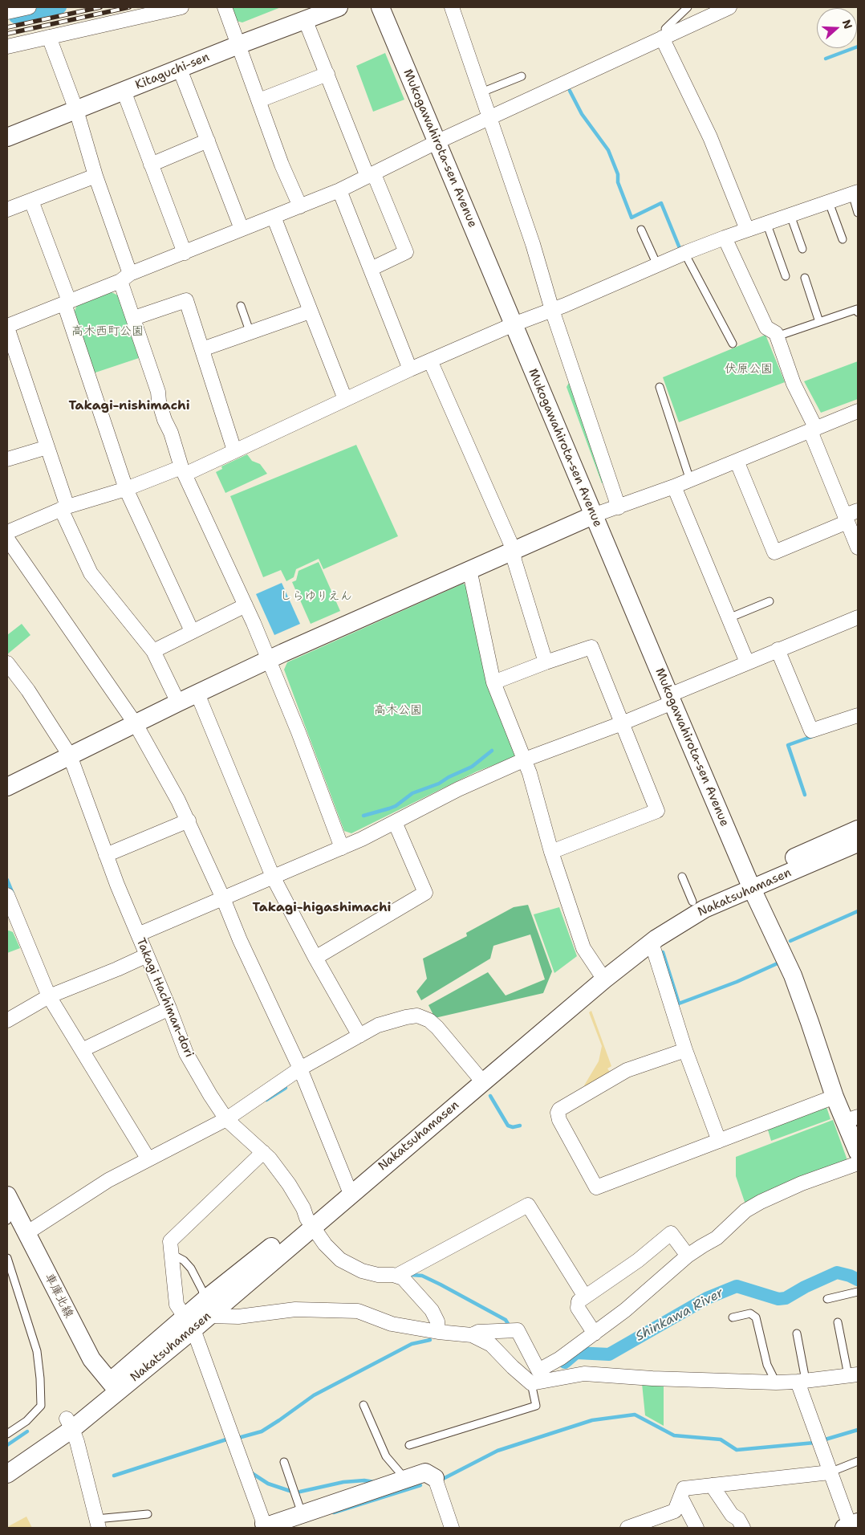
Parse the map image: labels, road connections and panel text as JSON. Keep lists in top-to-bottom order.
{
  "streets": {
    "street": [
      "Kitaguchi-sen",
      "Mukogawahirota-sen Avenue",
      "Nakatsuhamasen",
      "Takagi Hachiman-dori",
      "車庫北線"
    ]
  },
  "crossings": [
    ["Mukogawahirota-sen Avenue", "Nakatsuhamasen"],
    ["Nakatsuhamasen", "Takagi Hachiman-dori"],
    ["Nakatsuhamasen", "車庫北線"]
  ],
  "districts": ["Takagi-nishimachi", "Takagi-higashimachi"],
  "water": ["Shinkawa River"],
  "parks": [
    "高木西町公園",
    "伏原公園",
    "しらゆりえん",
    "高木公園"
  ],
  "north": "right"
}
